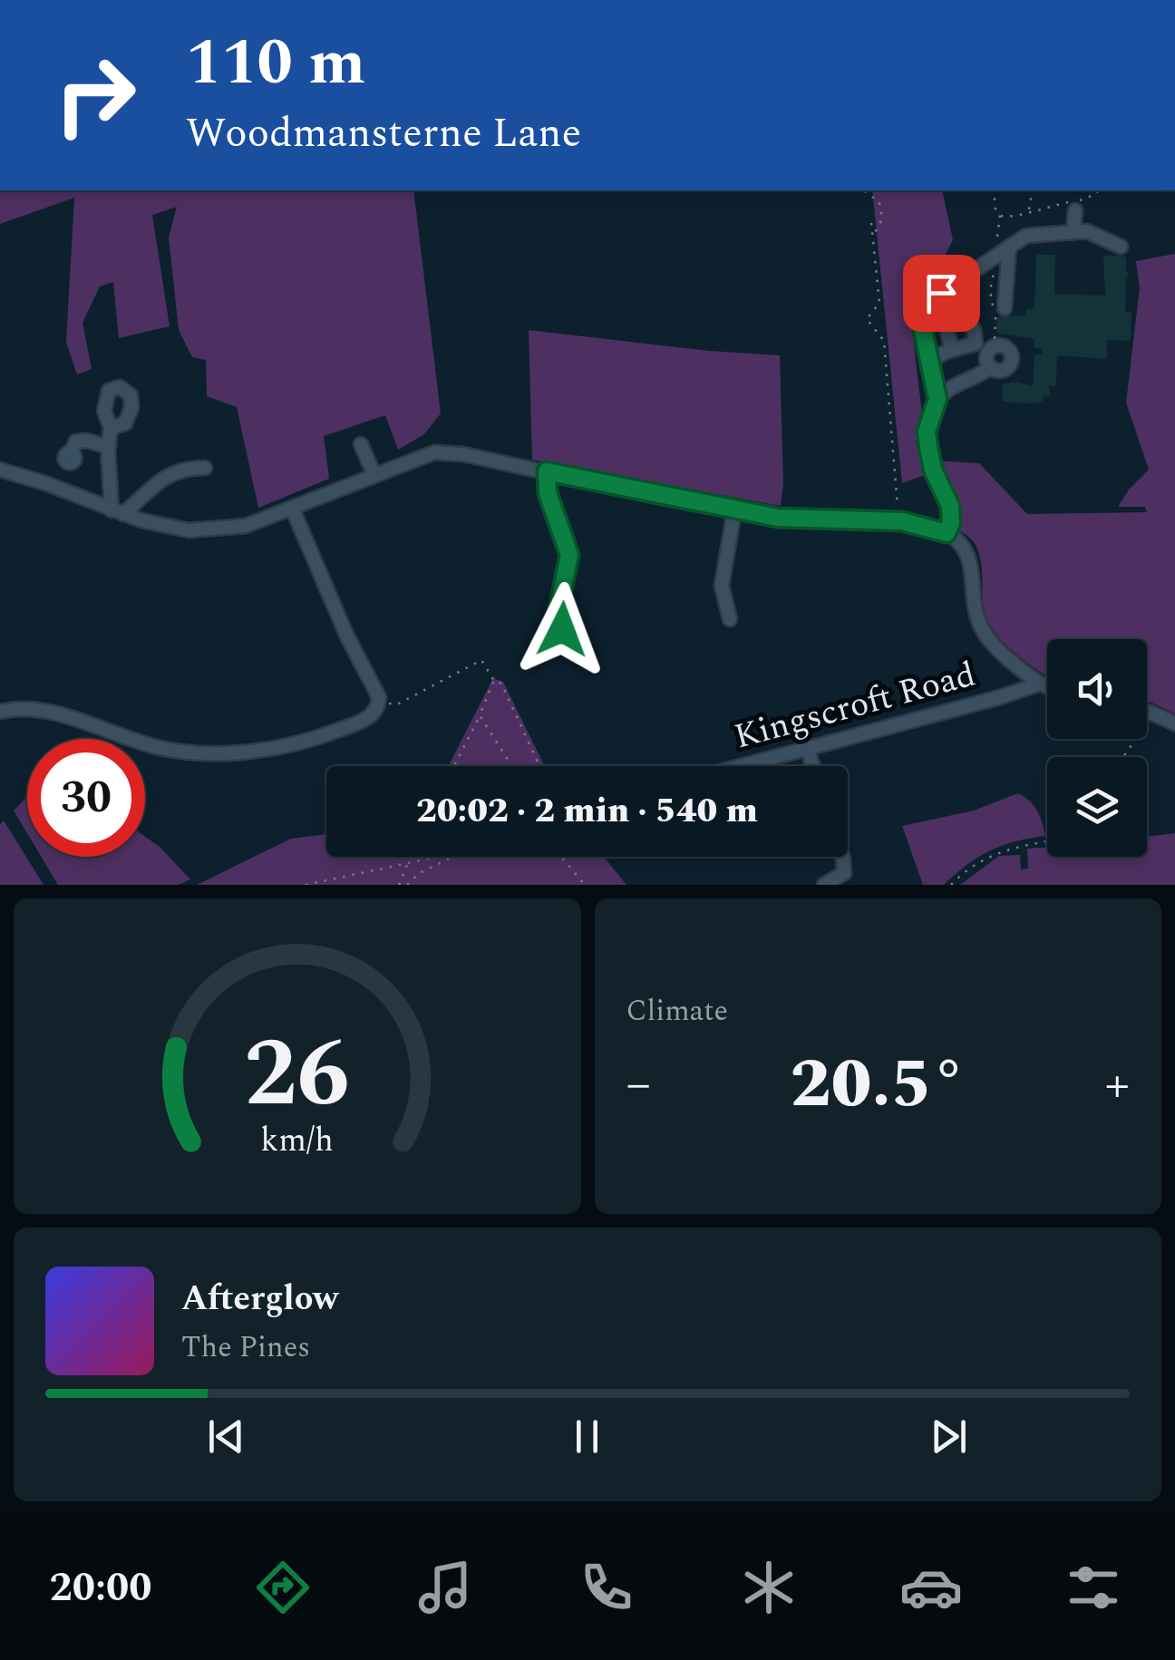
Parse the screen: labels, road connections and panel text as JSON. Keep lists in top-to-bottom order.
{
  "streets": {
    "street": ["Kingscroft Road"]
  },
  "page": {
    "turn": ["110 m", "Woodmansterne Lane"],
    "limit": "30",
    "trip": "20:02 · 2 min · 540 m",
    "tile": "Climate",
    "heat": ["−", "20.5°", "+"],
    "song": ["Afterglow", "The Pines"],
    "tabs": "20:00",
    "gauge": ["26", "km/h"]
  }
}
